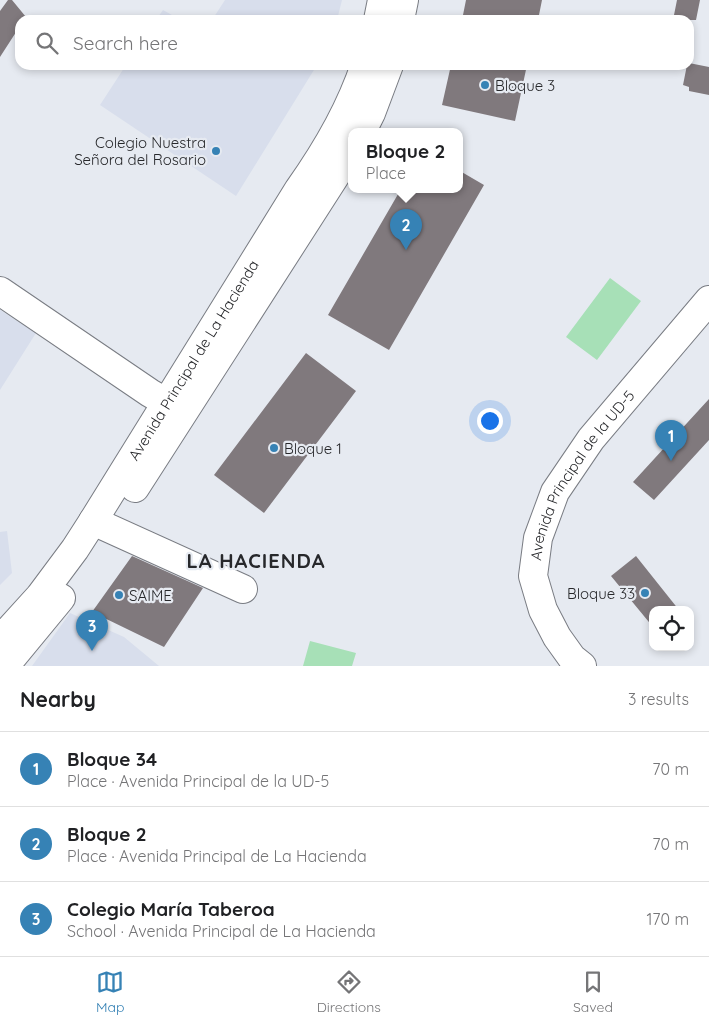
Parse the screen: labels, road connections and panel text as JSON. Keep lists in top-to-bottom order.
{
  "streets": {
    "street": ["Avenida Principal de La Hacienda", "Avenida Principal de la UD-5"]
  },
  "districts": ["LA HACIENDA"],
  "places": [
    "Bloque 3",
    "Colegio Nuestra Señora del Rosario",
    "Bloque 1",
    "Bloque 33",
    "SAIME"
  ],
  "page": {
    "search": "Search here",
    "popup": ["Bloque 2", "Place"],
    "pins": ["2", "1", "3"],
    "heading": ["Nearby", "3 results"],
    "list": [
      {
        "mark": "1",
        "name": "Bloque 34",
        "note": "Place · Avenida Principal de la UD-5",
        "value": "70 m"
      },
      {
        "mark": "2",
        "name": "Bloque 2",
        "note": "Place · Avenida Principal de La Hacienda",
        "value": "70 m"
      },
      {
        "mark": "3",
        "name": "Colegio María Taberoa",
        "note": "School · Avenida Principal de La Hacienda",
        "value": "170 m"
      }
    ],
    "nav": ["Map", "Directions", "Saved"]
  }
}
